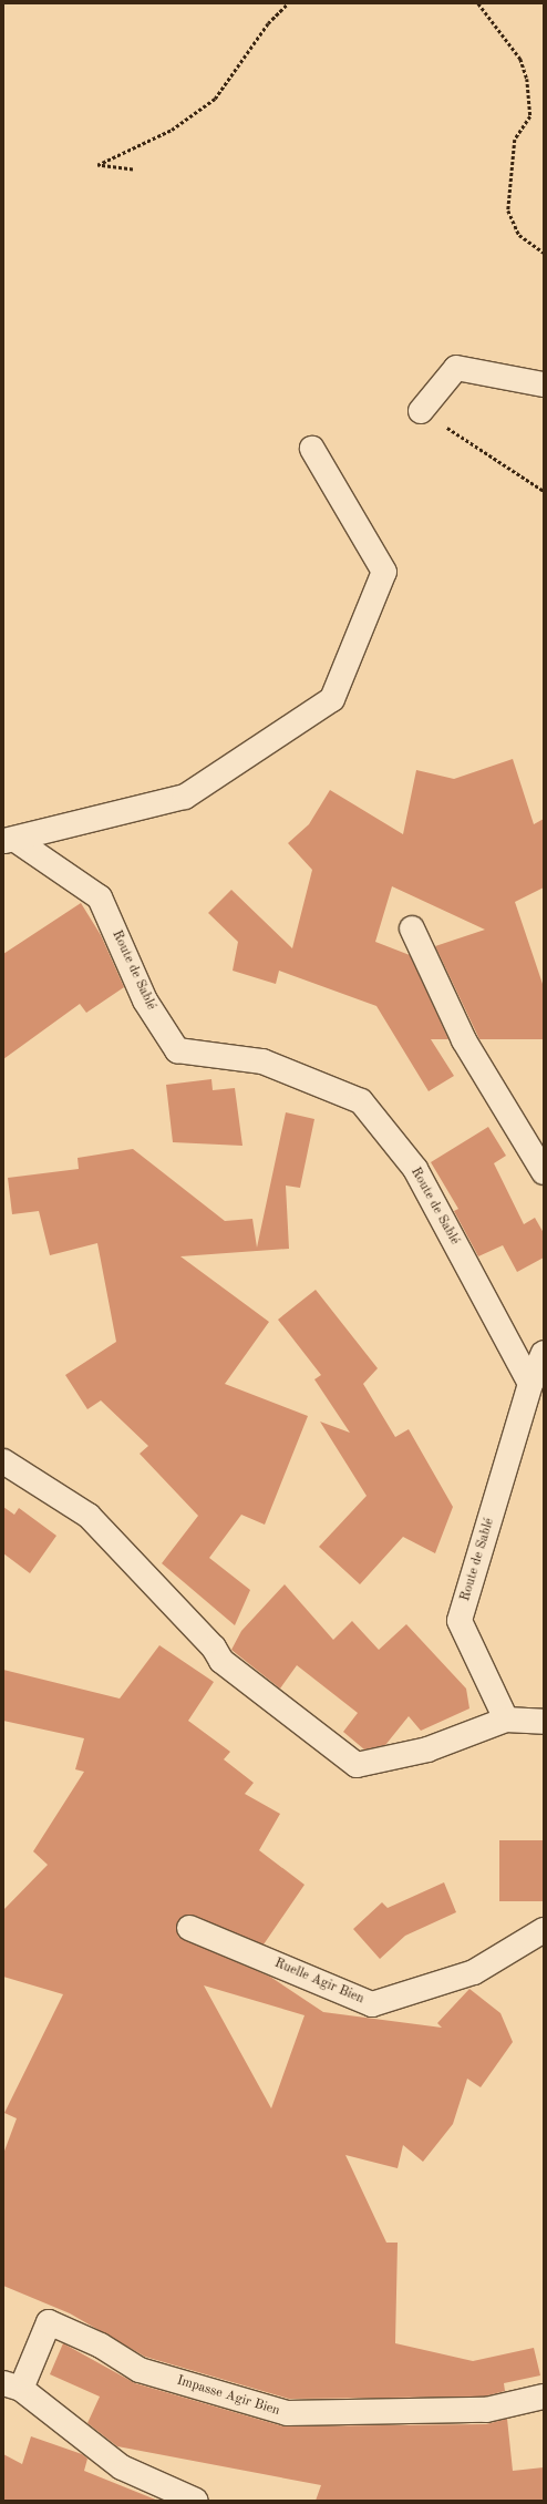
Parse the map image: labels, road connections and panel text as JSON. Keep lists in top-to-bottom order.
{
  "streets": {
    "street": ["Route de Sablé", "Ruelle Agir Bien", "Impasse Agir Bien"]
  }
}
